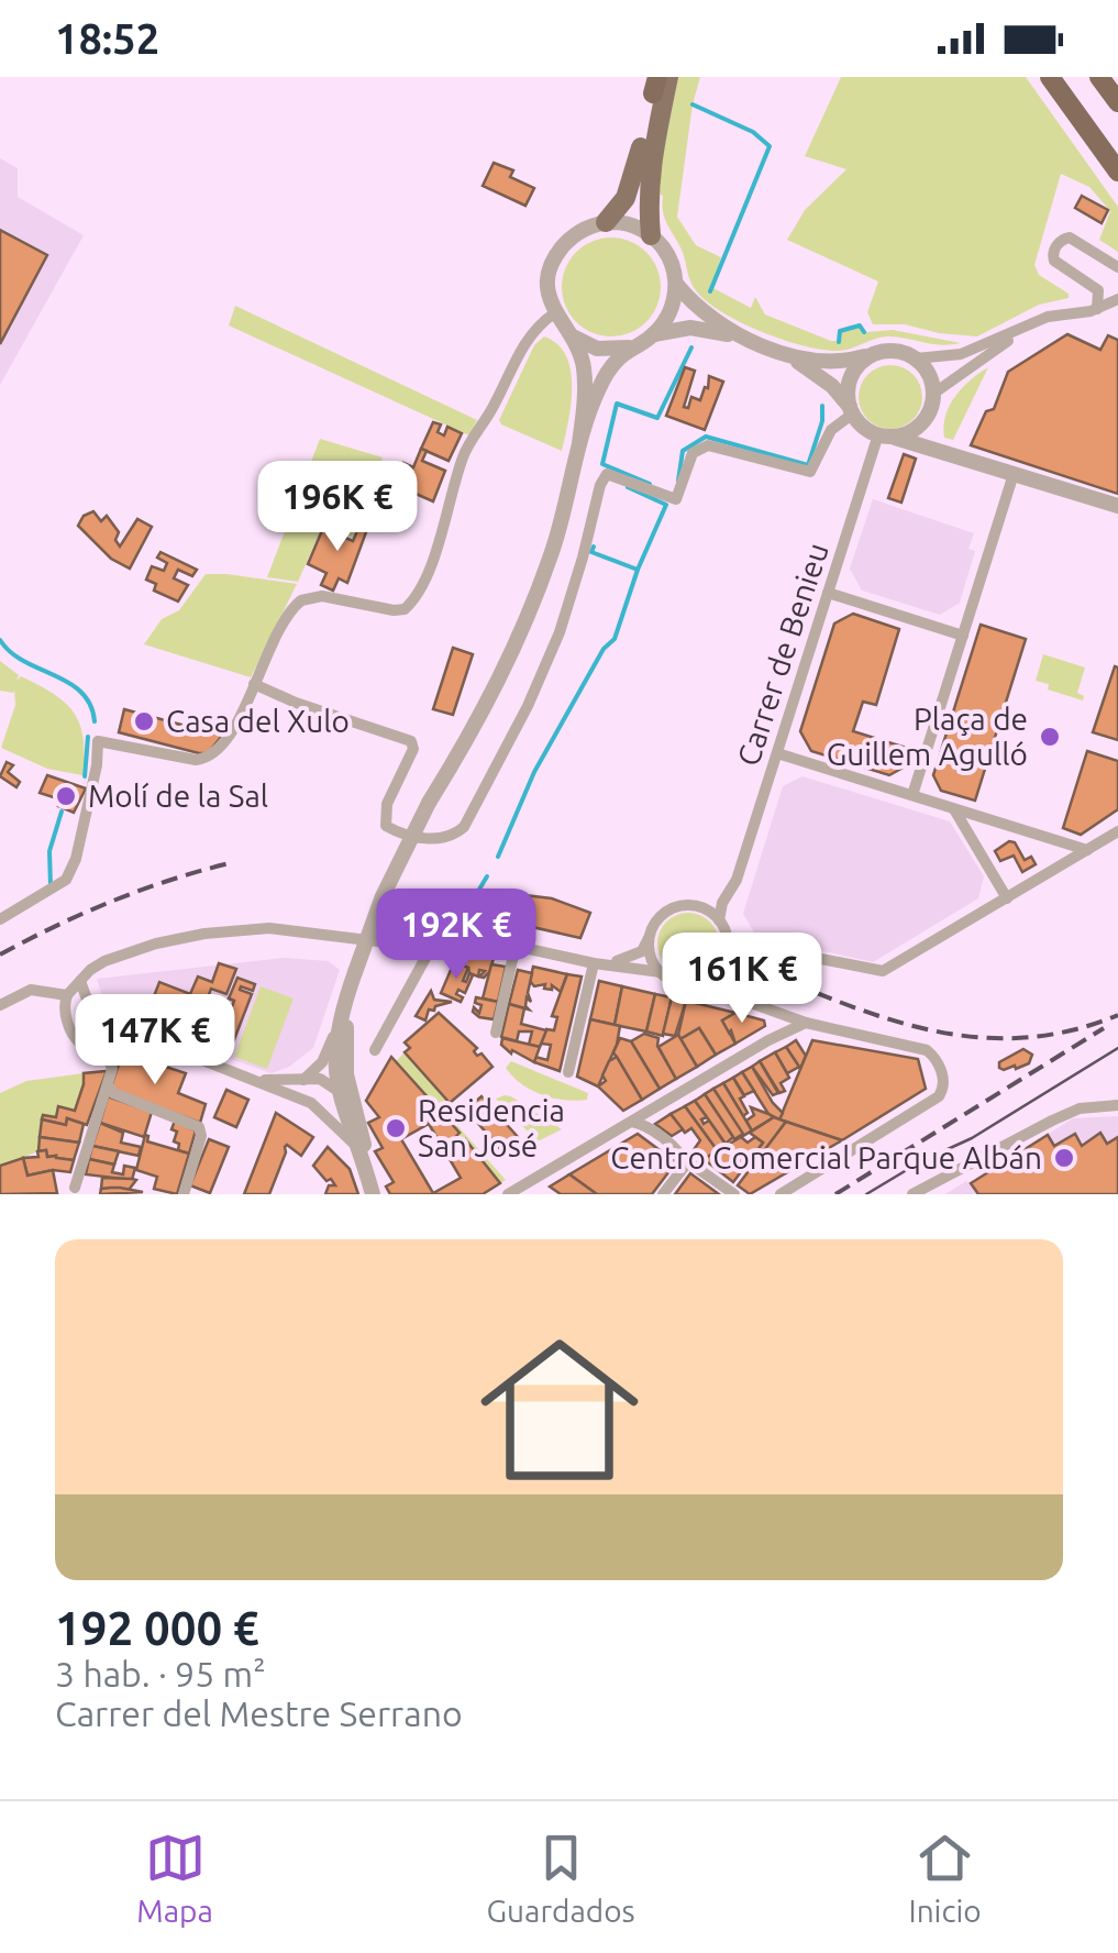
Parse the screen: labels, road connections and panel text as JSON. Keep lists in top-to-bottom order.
{
  "streets": {
    "street": ["Carrer de Benieu"]
  },
  "places": [
    "Casa del Xulo",
    "Plaça de Guillem Agulló",
    "Molí de la Sal",
    "Residencia San José",
    "Centro Comercial Parque Albán"
  ],
  "page": {
    "status": "18:52",
    "price": [
      "196K €",
      "192K €",
      "161K €",
      "147K €"
    ],
    "list": [
      {
        "name": "192 000 €",
        "note": "3 hab. · 95 m² · Carrer del Mestre Serrano"
      }
    ],
    "tabs": ["Mapa", "Guardados", "Inicio"]
  }
}
